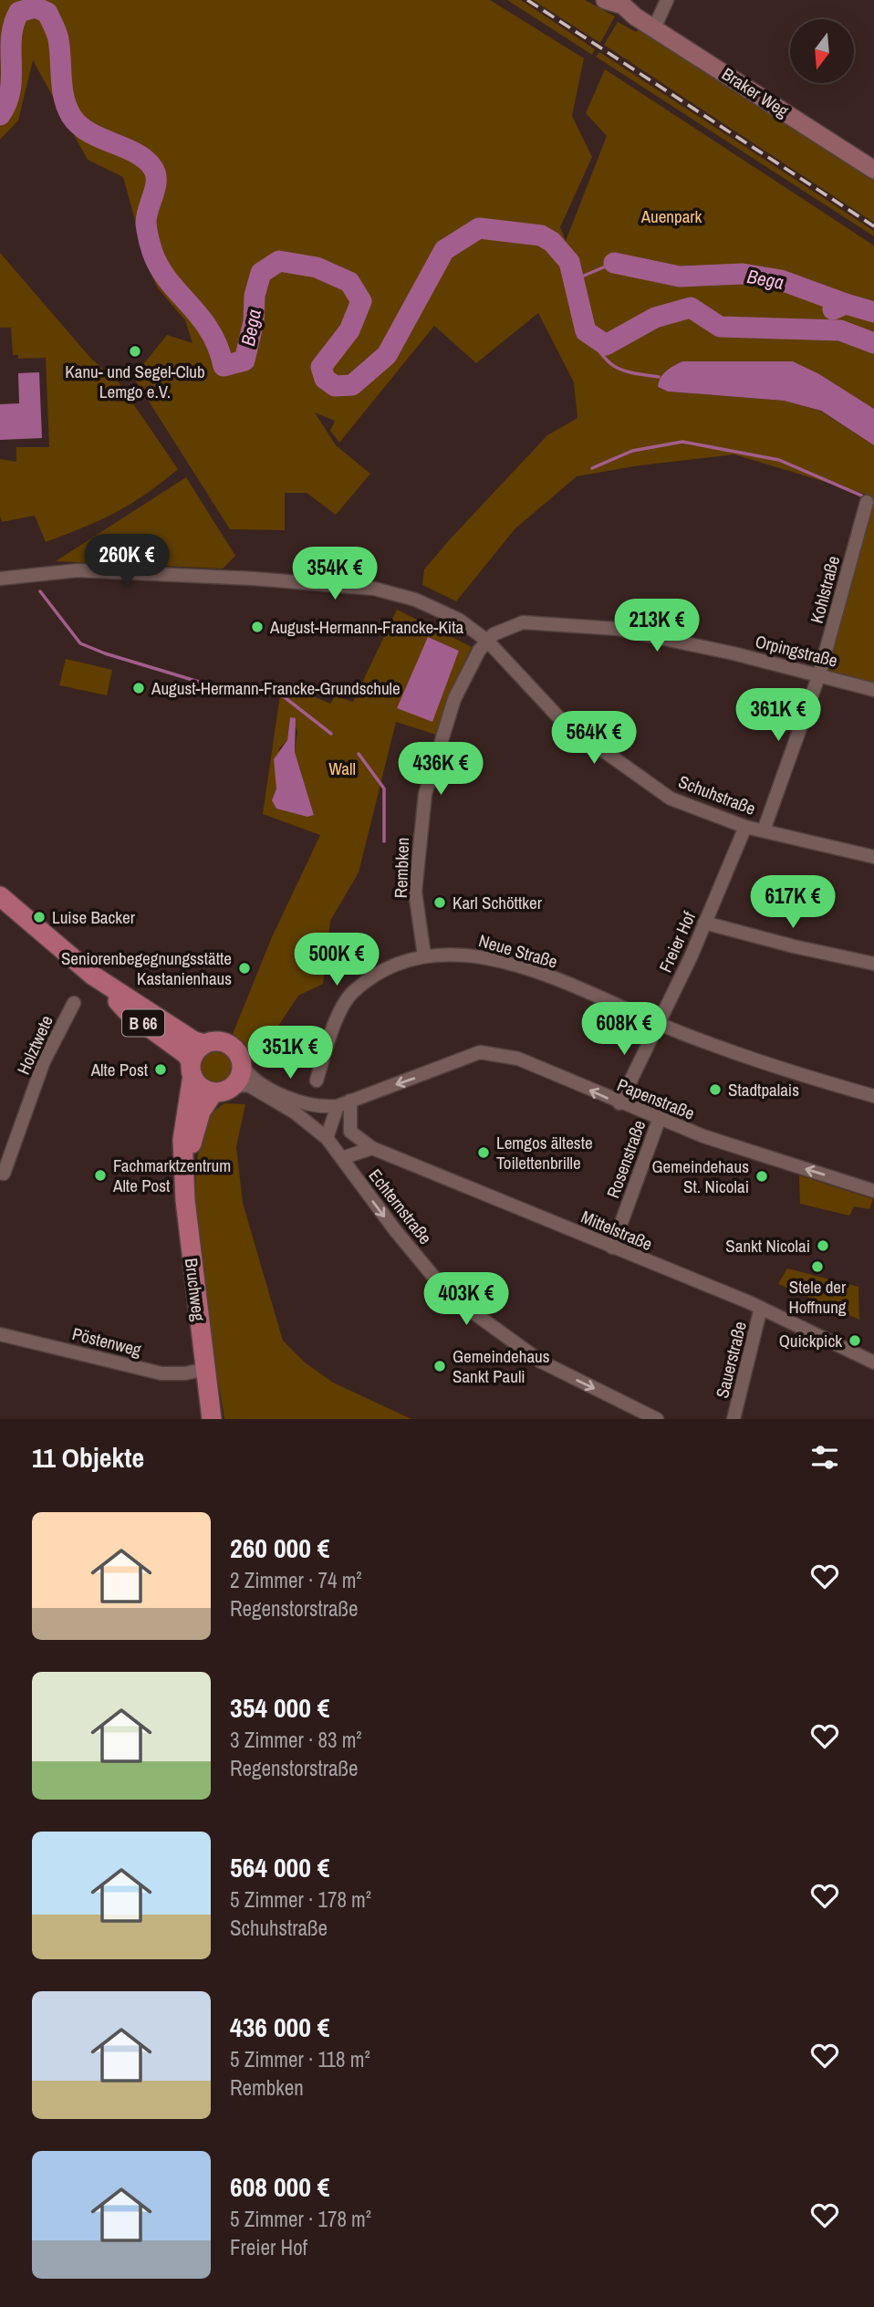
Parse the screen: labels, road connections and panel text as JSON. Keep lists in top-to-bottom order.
{
  "streets": {
    "main road": ["B 66", "Bruchweg"],
    "street": [
      "Braker Weg",
      "Kohlstraße",
      "Orpingstraße",
      "Schuhstraße",
      "Rembken",
      "Freier Hof",
      "Neue Straße",
      "Holztwete",
      "Papenstraße",
      "Rosenstraße",
      "Echternstraße",
      "Mittelstraße",
      "Pöstenweg",
      "Sauerstraße"
    ]
  },
  "crossings": [
    ["Kohlstraße", "Orpingstraße"],
    ["Kohlstraße", "Schuhstraße"],
    ["Orpingstraße", "Schuhstraße"],
    ["Orpingstraße", "Rembken"],
    ["Schuhstraße", "Rembken"],
    ["Schuhstraße", "Freier Hof"],
    ["Rembken", "Neue Straße"],
    ["Freier Hof", "Neue Straße"],
    ["Freier Hof", "Papenstraße"],
    ["B 66", "Echternstraße"],
    ["B 66", "Bruchweg"],
    ["Papenstraße", "Rosenstraße"],
    ["Rosenstraße", "Mittelstraße"],
    ["Echternstraße", "Bruchweg"],
    ["Mittelstraße", "Sauerstraße"],
    ["Bruchweg", "Pöstenweg"]
  ],
  "one_way": ["Papenstraße", "Echternstraße"],
  "water": ["Bega"],
  "parks": ["Auenpark", "Wall"],
  "places": [
    "Kanu- und Segel-Club Lemgo e.V.",
    "August-Hermann-Francke-Kita",
    "August-Hermann-Francke-Grundschule",
    "Karl Schöttker",
    "Luise Backer",
    "Seniorenbegegnungsstätte Kastanienhaus",
    "Alte Post",
    "Stadtpalais",
    "Lemgos älteste Toilettenbrille",
    "Fachmarktzentrum Alte Post",
    "Gemeindehaus St. Nicolai",
    "Sankt Nicolai",
    "Stele der Hoffnung",
    "Quickpick",
    "Gemeindehaus Sankt Pauli"
  ],
  "north": "bottom",
  "page": {
    "price": [
      "260K €",
      "354K €",
      "213K €",
      "361K €",
      "564K €",
      "436K €",
      "617K €",
      "500K €",
      "608K €",
      "351K €",
      "403K €"
    ],
    "heading": "11 Objekte",
    "list": [
      {
        "name": "260 000 €",
        "note": "2 Zimmer · 74 m² · Regenstorstraße"
      },
      {
        "name": "354 000 €",
        "note": "3 Zimmer · 83 m² · Regenstorstraße"
      },
      {
        "name": "564 000 €",
        "note": "5 Zimmer · 178 m² · Schuhstraße"
      },
      {
        "name": "436 000 €",
        "note": "5 Zimmer · 118 m² · Rembken"
      },
      {
        "name": "608 000 €",
        "note": "5 Zimmer · 178 m² · Freier Hof"
      }
    ]
  }
}
